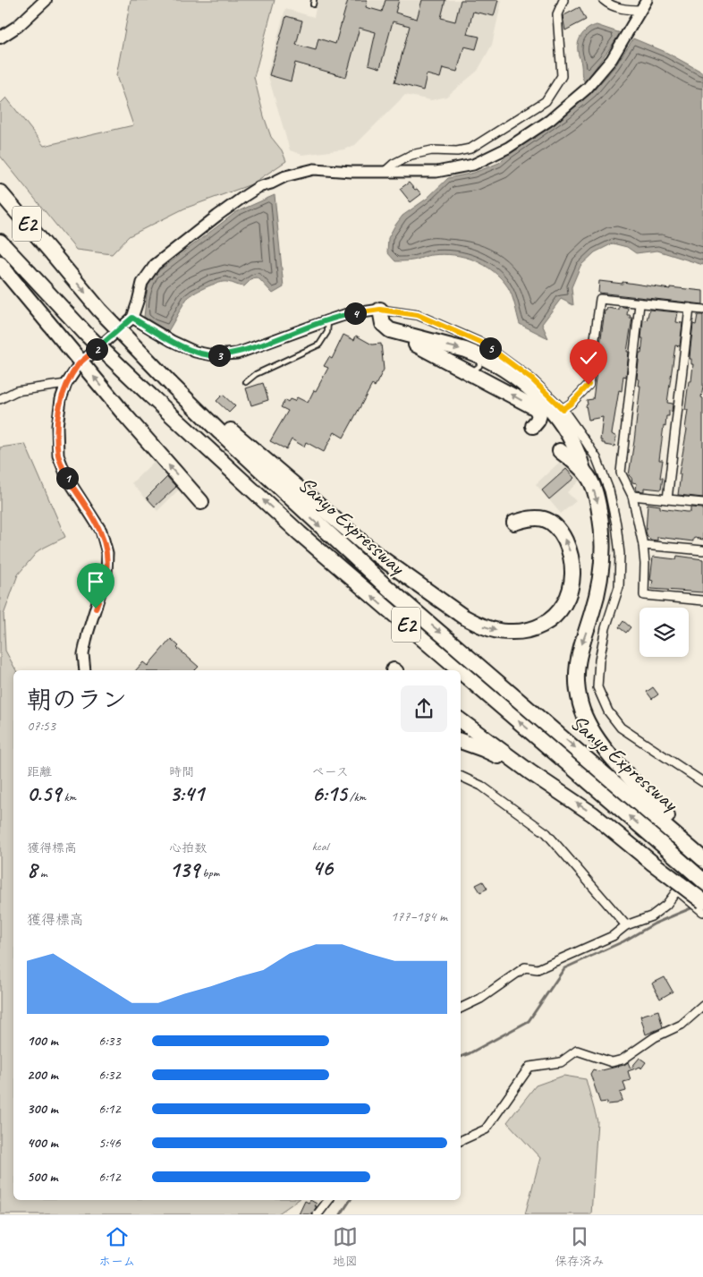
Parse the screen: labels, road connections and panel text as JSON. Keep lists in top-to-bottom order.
{
  "streets": {
    "highway": ["E2", "Sanyo Expressway"]
  },
  "page": {
    "pins": [
      "4",
      "5",
      "2",
      "3",
      "1"
    ],
    "heading": ["朝のラン", "07:53"],
    "stats": [
      ["距離", "0.59 km"],
      ["時間", "3:41"],
      ["ペース", "6:15 /km"],
      ["獲得標高", "8 m"],
      ["心拍数", "139 bpm"],
      ["kcal", "46"]
    ],
    "chart": ["獲得標高", "177–184 m"],
    "list": [
      {
        "name": "100 m",
        "note": "6:33"
      },
      {
        "name": "200 m",
        "note": "6:32"
      },
      {
        "name": "300 m",
        "note": "6:12"
      },
      {
        "name": "400 m",
        "note": "5:46"
      },
      {
        "name": "500 m",
        "note": "6:12"
      }
    ],
    "tabs": ["ホーム", "地図", "保存済み"]
  }
}
